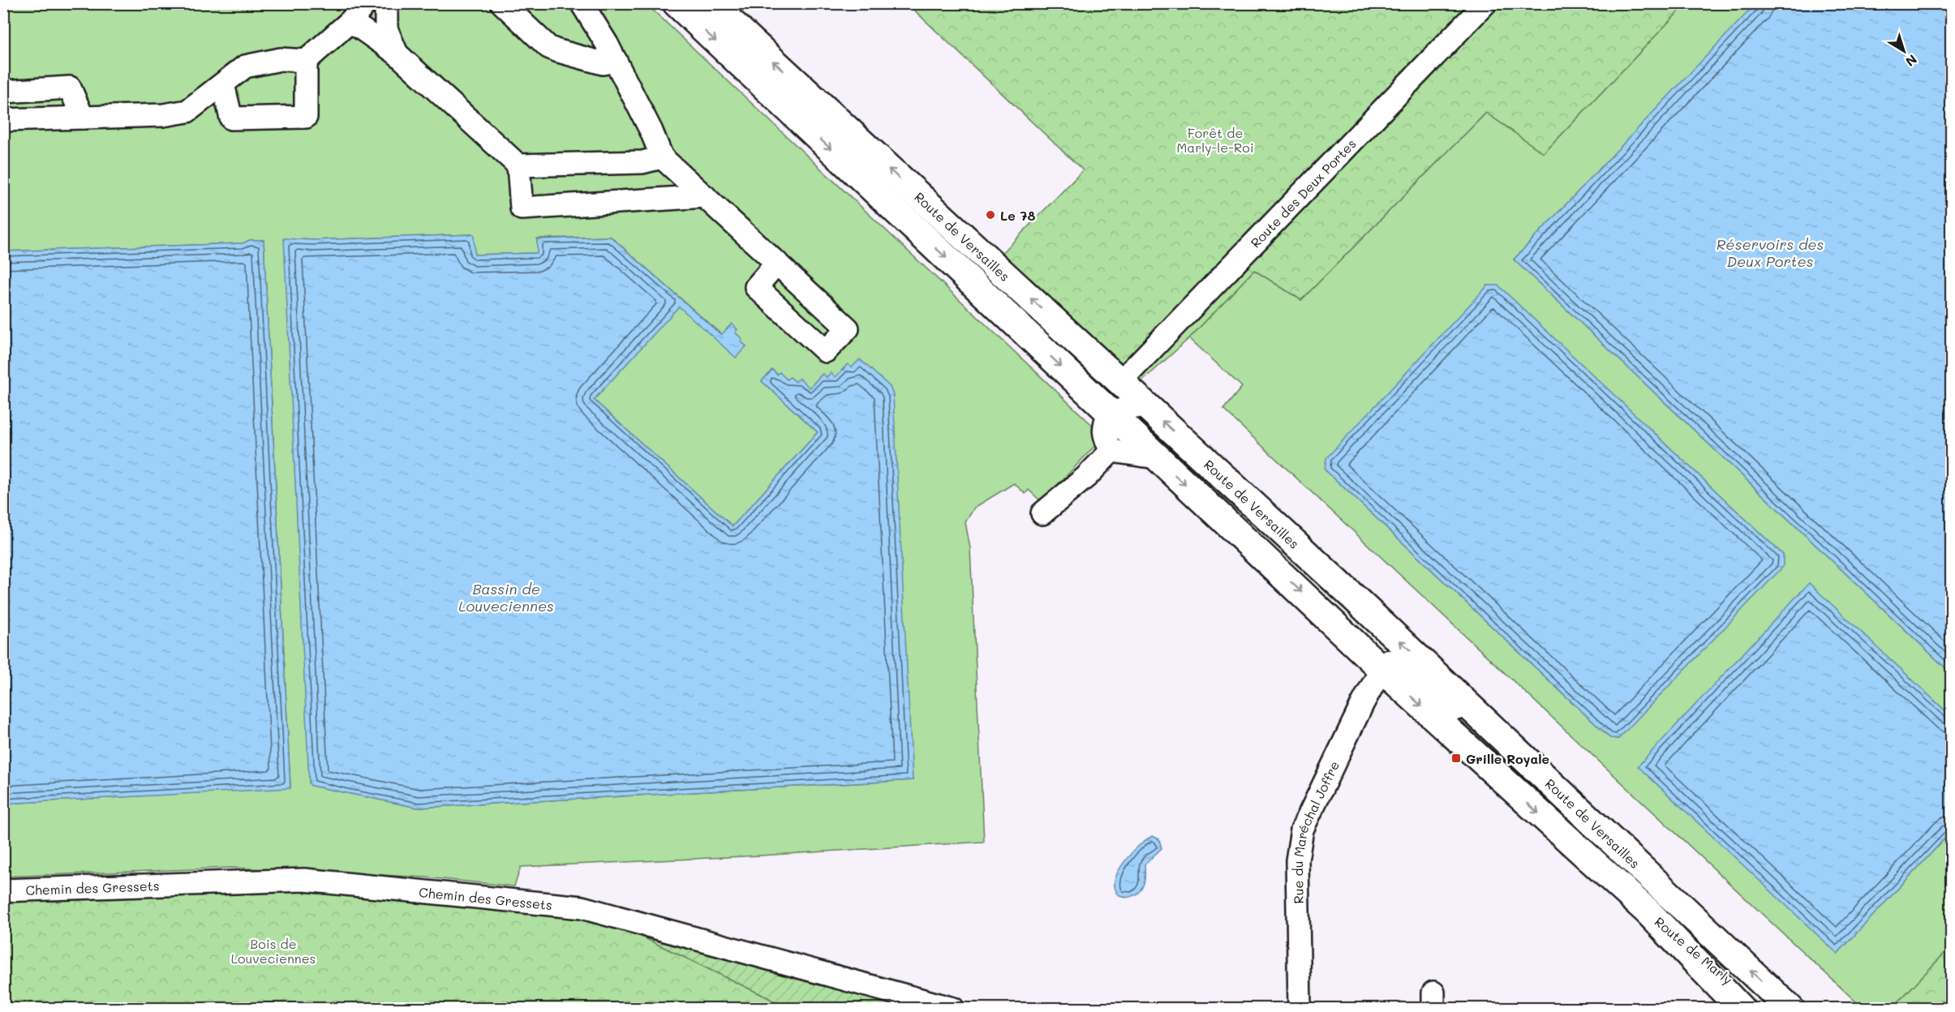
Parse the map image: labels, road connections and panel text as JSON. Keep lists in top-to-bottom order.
{
  "streets": {
    "main road": ["Route de Versailles", "Route de Marly"],
    "street": ["Route des Deux Portes", "Rue du Maréchal Joffre", "Chemin des Gressets"]
  },
  "crossings": [
    ["Route des Deux Portes", "Route de Versailles"],
    ["Route de Versailles", "Rue du Maréchal Joffre"],
    ["Route de Versailles", "Route de Marly"]
  ],
  "water": ["Réservoirs des Deux Portes", "Bassin de Louveciennes"],
  "parks": ["Forêt de Marly-le-Roi", "Bois de Louveciennes"],
  "places": {
    "other": ["Le 78"],
    "transit": ["Grille Royale"]
  },
  "north": "bottom right"
}
